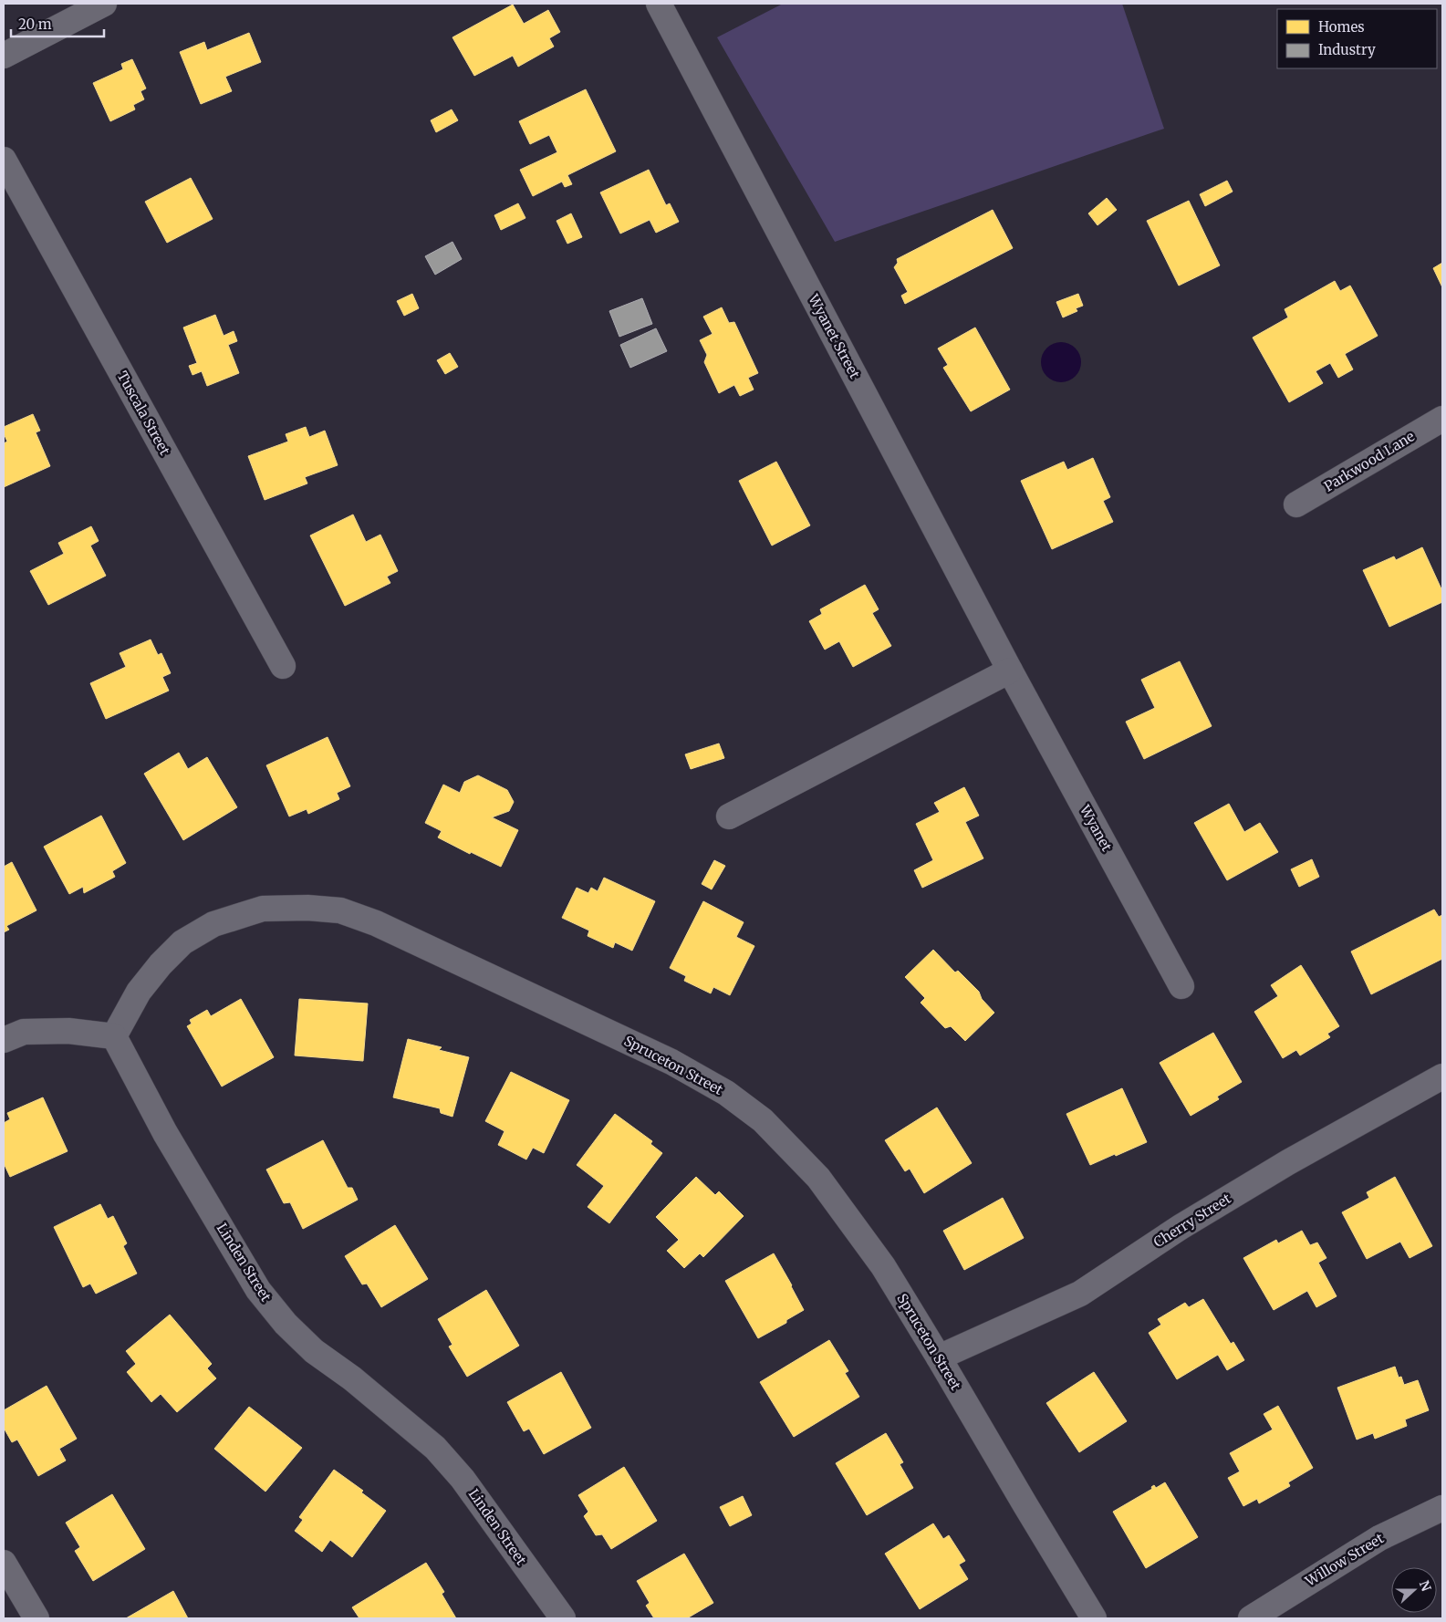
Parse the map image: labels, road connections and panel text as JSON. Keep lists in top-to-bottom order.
{
  "streets": {
    "street": [
      "Wyanet Street",
      "Tuscala Street",
      "Parkwood Lane",
      "Wyanet",
      "Spruceton Street",
      "Cherry Street",
      "Linden Street",
      "Willow Street"
    ]
  },
  "crossings": [
    ["Wyanet Street", "Wyanet"],
    ["Spruceton Street", "Cherry Street"],
    ["Spruceton Street", "Linden Street"]
  ],
  "legend": ["Homes", "Industry"],
  "scale_bar": "20 m",
  "north": "right"
}
